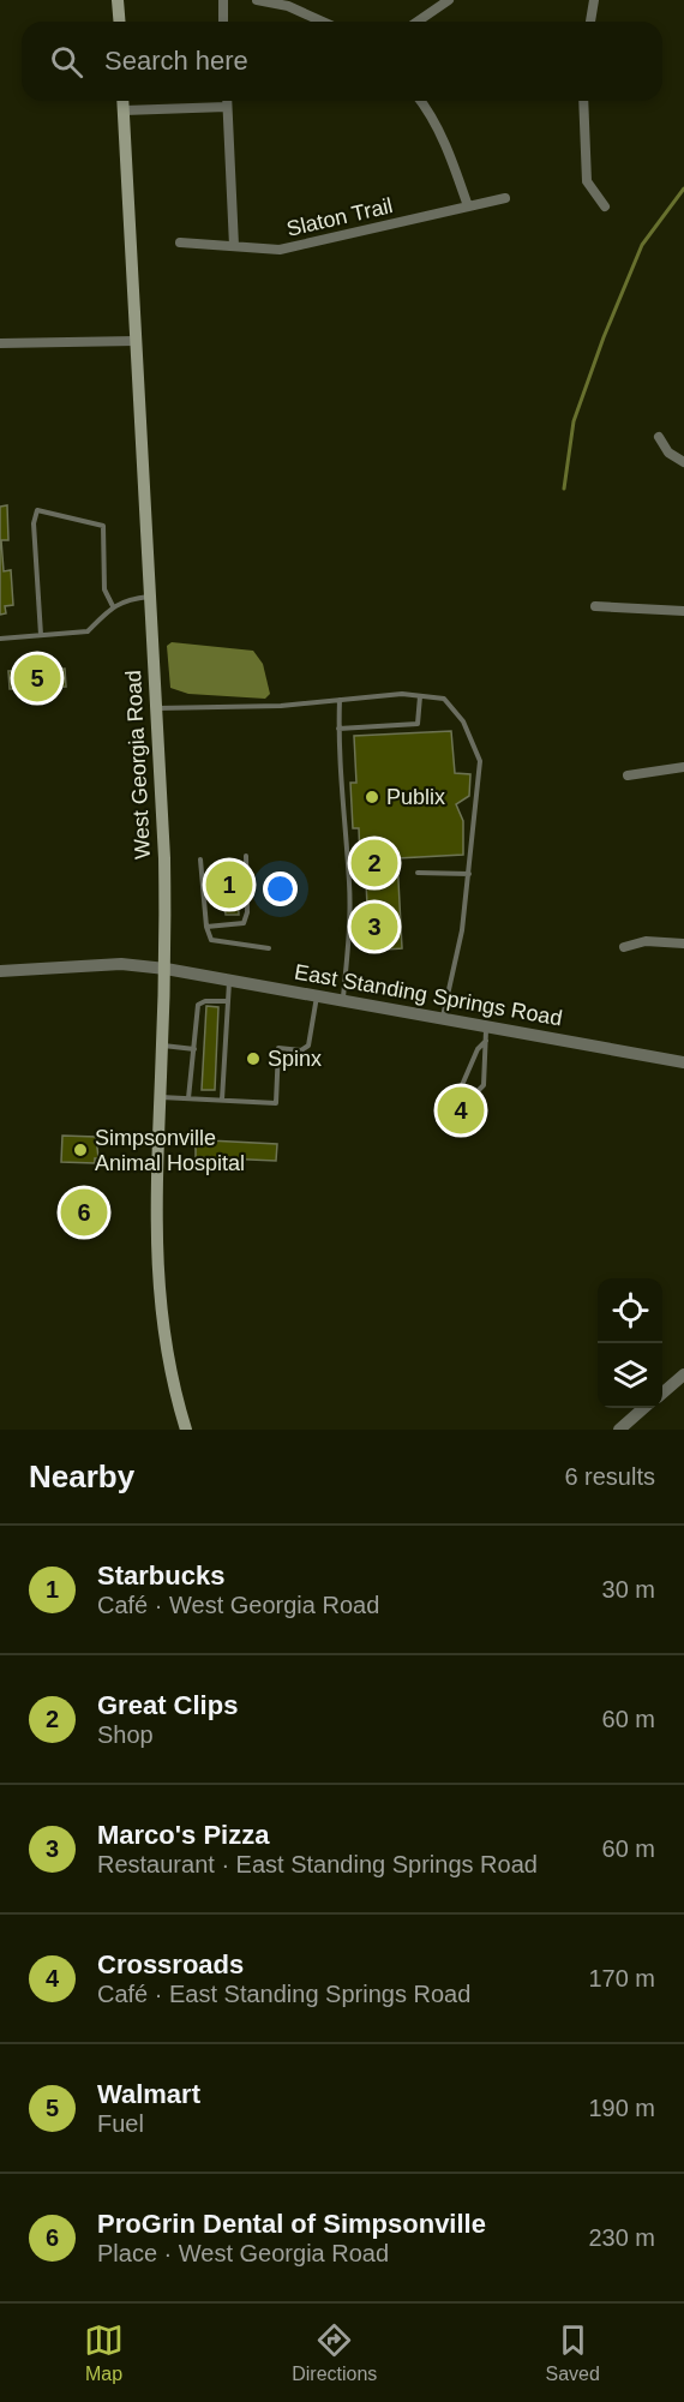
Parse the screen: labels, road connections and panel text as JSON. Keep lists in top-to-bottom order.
{
  "streets": {
    "main road": ["West Georgia Road"],
    "street": ["Slaton Trail", "East Standing Springs Road"]
  },
  "crossings": [
    ["West Georgia Road", "East Standing Springs Road"]
  ],
  "places": ["Publix", "Spinx", "Simpsonville Animal Hospital"],
  "page": {
    "search": "Search here",
    "pins": [
      "5",
      "2",
      "1",
      "3",
      "4",
      "6"
    ],
    "heading": ["Nearby", "6 results"],
    "list": [
      {
        "mark": "1",
        "name": "Starbucks",
        "note": "Café · West Georgia Road",
        "value": "30 m"
      },
      {
        "mark": "2",
        "name": "Great Clips",
        "note": "Shop",
        "value": "60 m"
      },
      {
        "mark": "3",
        "name": "Marco's Pizza",
        "note": "Restaurant · East Standing Springs Road",
        "value": "60 m"
      },
      {
        "mark": "4",
        "name": "Crossroads",
        "note": "Café · East Standing Springs Road",
        "value": "170 m"
      },
      {
        "mark": "5",
        "name": "Walmart",
        "note": "Fuel",
        "value": "190 m"
      },
      {
        "mark": "6",
        "name": "ProGrin Dental of Simpsonville",
        "note": "Place · West Georgia Road",
        "value": "230 m"
      }
    ],
    "nav": ["Map", "Directions", "Saved"]
  }
}
